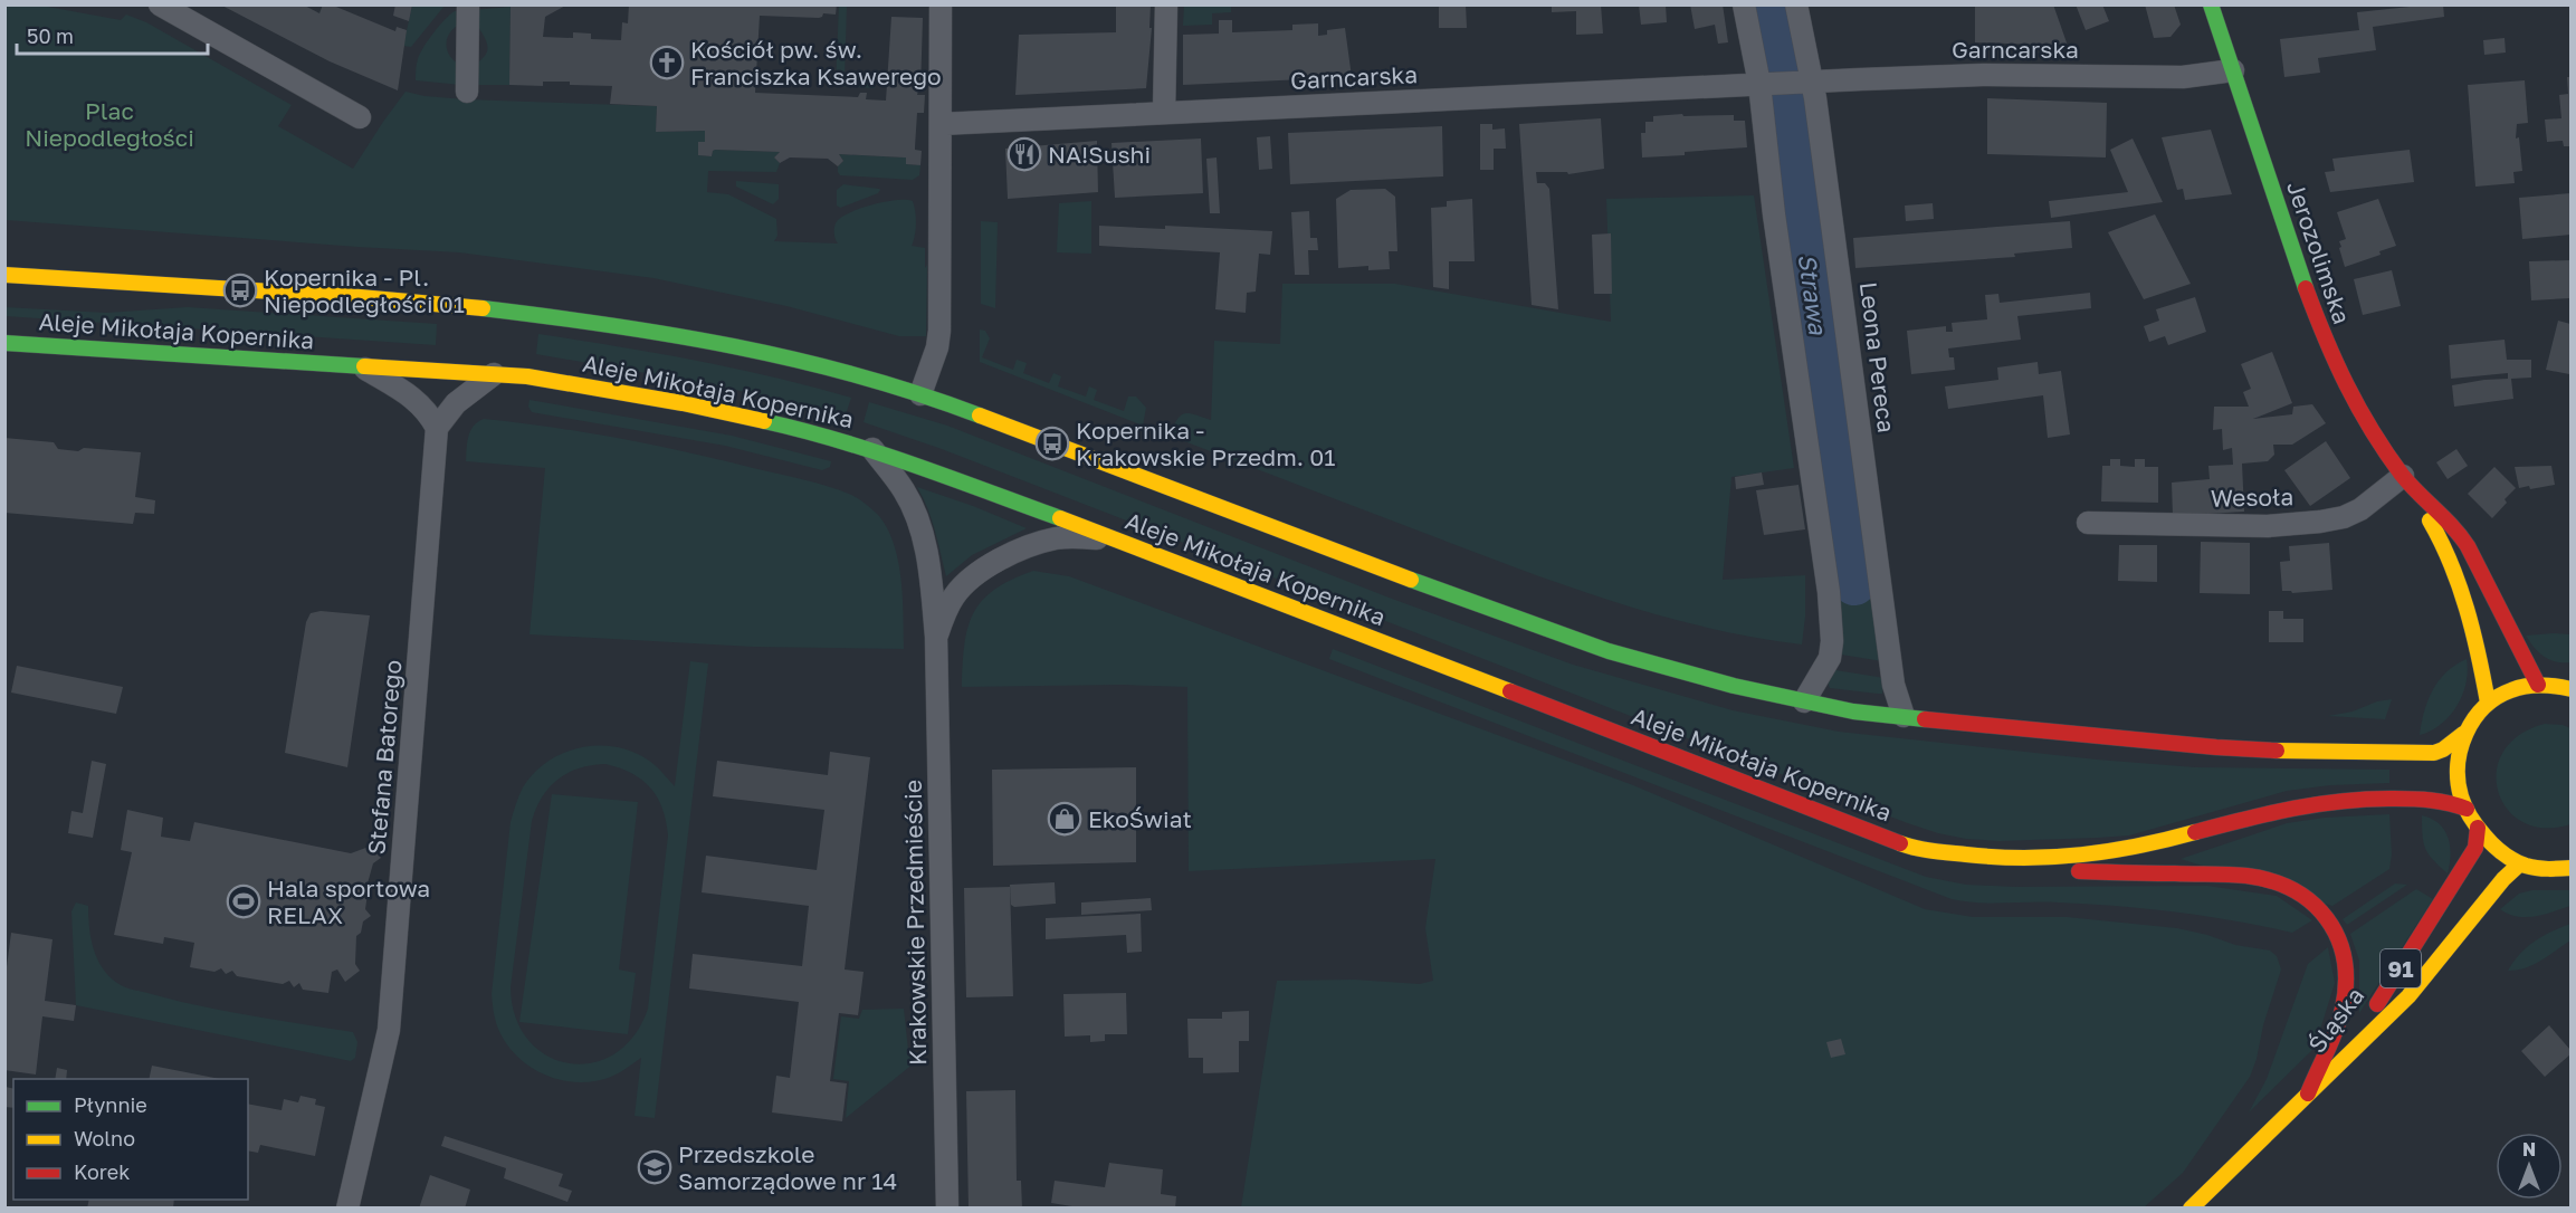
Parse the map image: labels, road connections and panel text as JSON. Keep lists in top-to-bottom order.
{
  "streets": {
    "main road": [
      "Jerozolimska",
      "Aleje Mikołaja Kopernika",
      "91",
      "Śląska"
    ],
    "street": [
      "Garncarska",
      "Leona Pereca",
      "Wesoła",
      "Stefana Batorego",
      "Krakowskie Przedmieście"
    ]
  },
  "crossings": [
    ["Garncarska", "Jerozolimska"],
    ["Garncarska", "Leona Pereca"],
    ["Jerozolimska", "Wesoła"],
    ["Aleje Mikołaja Kopernika", "Leona Pereca"],
    ["Aleje Mikołaja Kopernika", "Krakowskie Przedmieście"]
  ],
  "water": ["Strawa"],
  "parks": ["Plac Niepodległości"],
  "places": {
    "church": ["Kościół pw. św. Franciszka Ksawerego"],
    "restaurant": ["NA!Sushi"],
    "bus stop": ["Kopernika - Pl. Niepodległości 01", "Kopernika - Krakowskie Przedm. 01"],
    "shop": ["EkoŚwiat"],
    "sports": ["Hala sportowa RELAX"],
    "school or university": ["Przedszkole Samorządowe nr 14"]
  },
  "legend": ["Płynnie", "Wolno", "Korek"],
  "scale_bar": "50 m",
  "north": "top"
}
